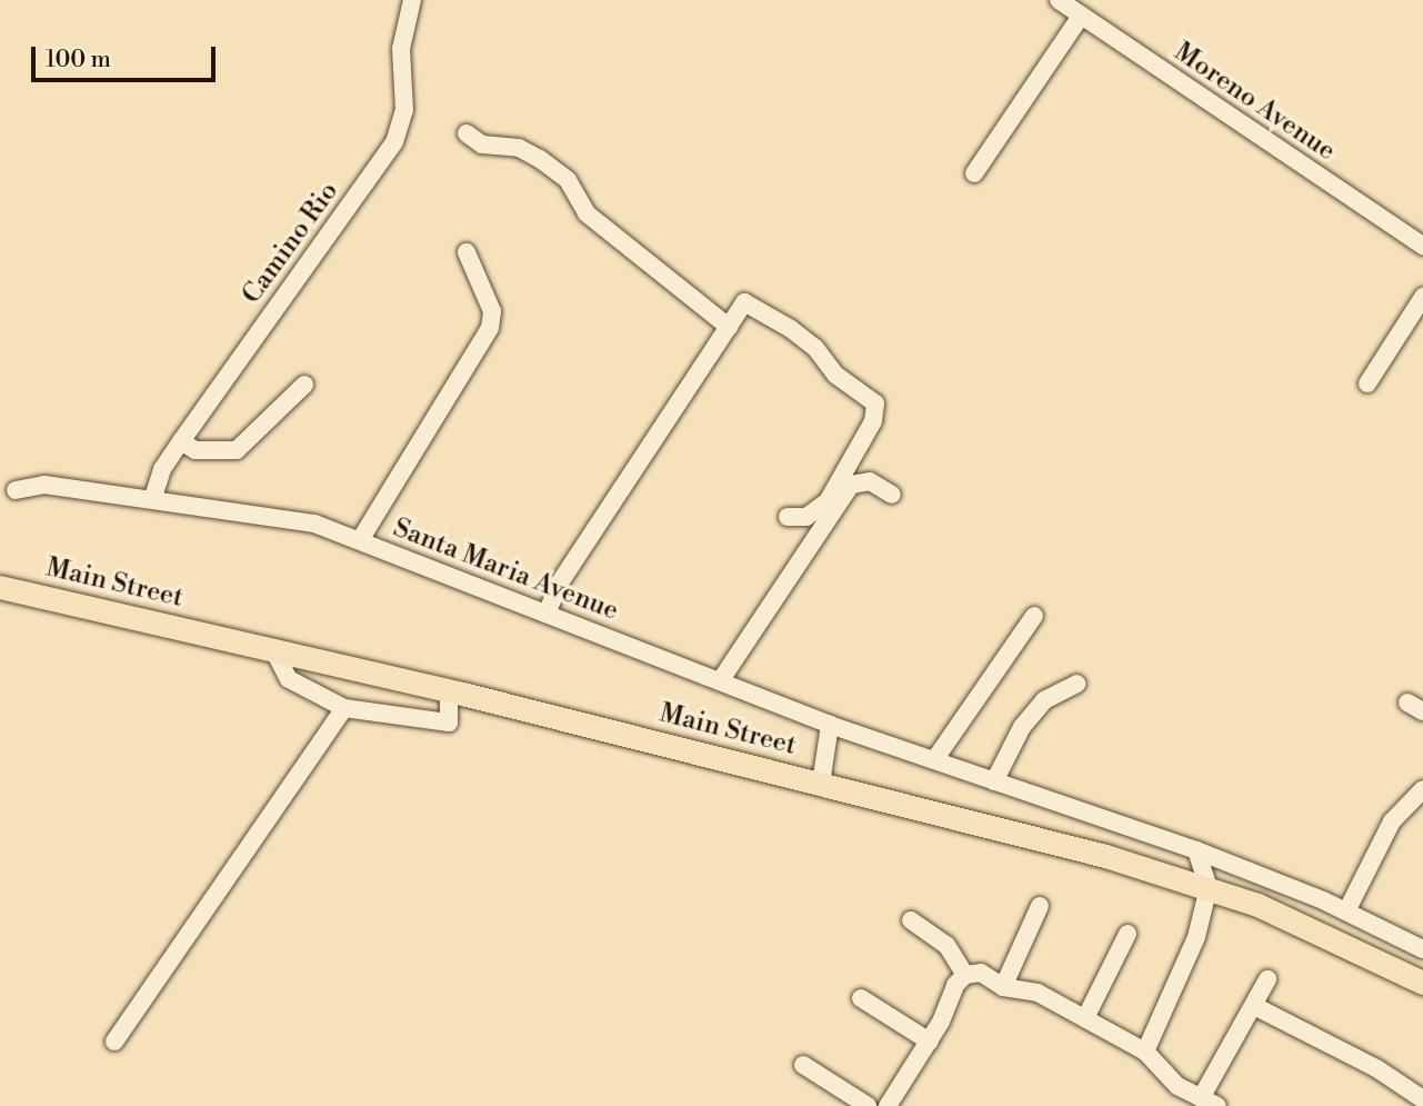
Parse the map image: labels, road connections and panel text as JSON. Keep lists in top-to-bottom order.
{
  "streets": {
    "main road": ["Main Street"],
    "street": ["Moreno Avenue", "Camino Rio", "Santa Maria Avenue"]
  },
  "crossings": [
    ["Camino Rio", "Santa Maria Avenue"]
  ],
  "scale_bar": "100 m"
}
